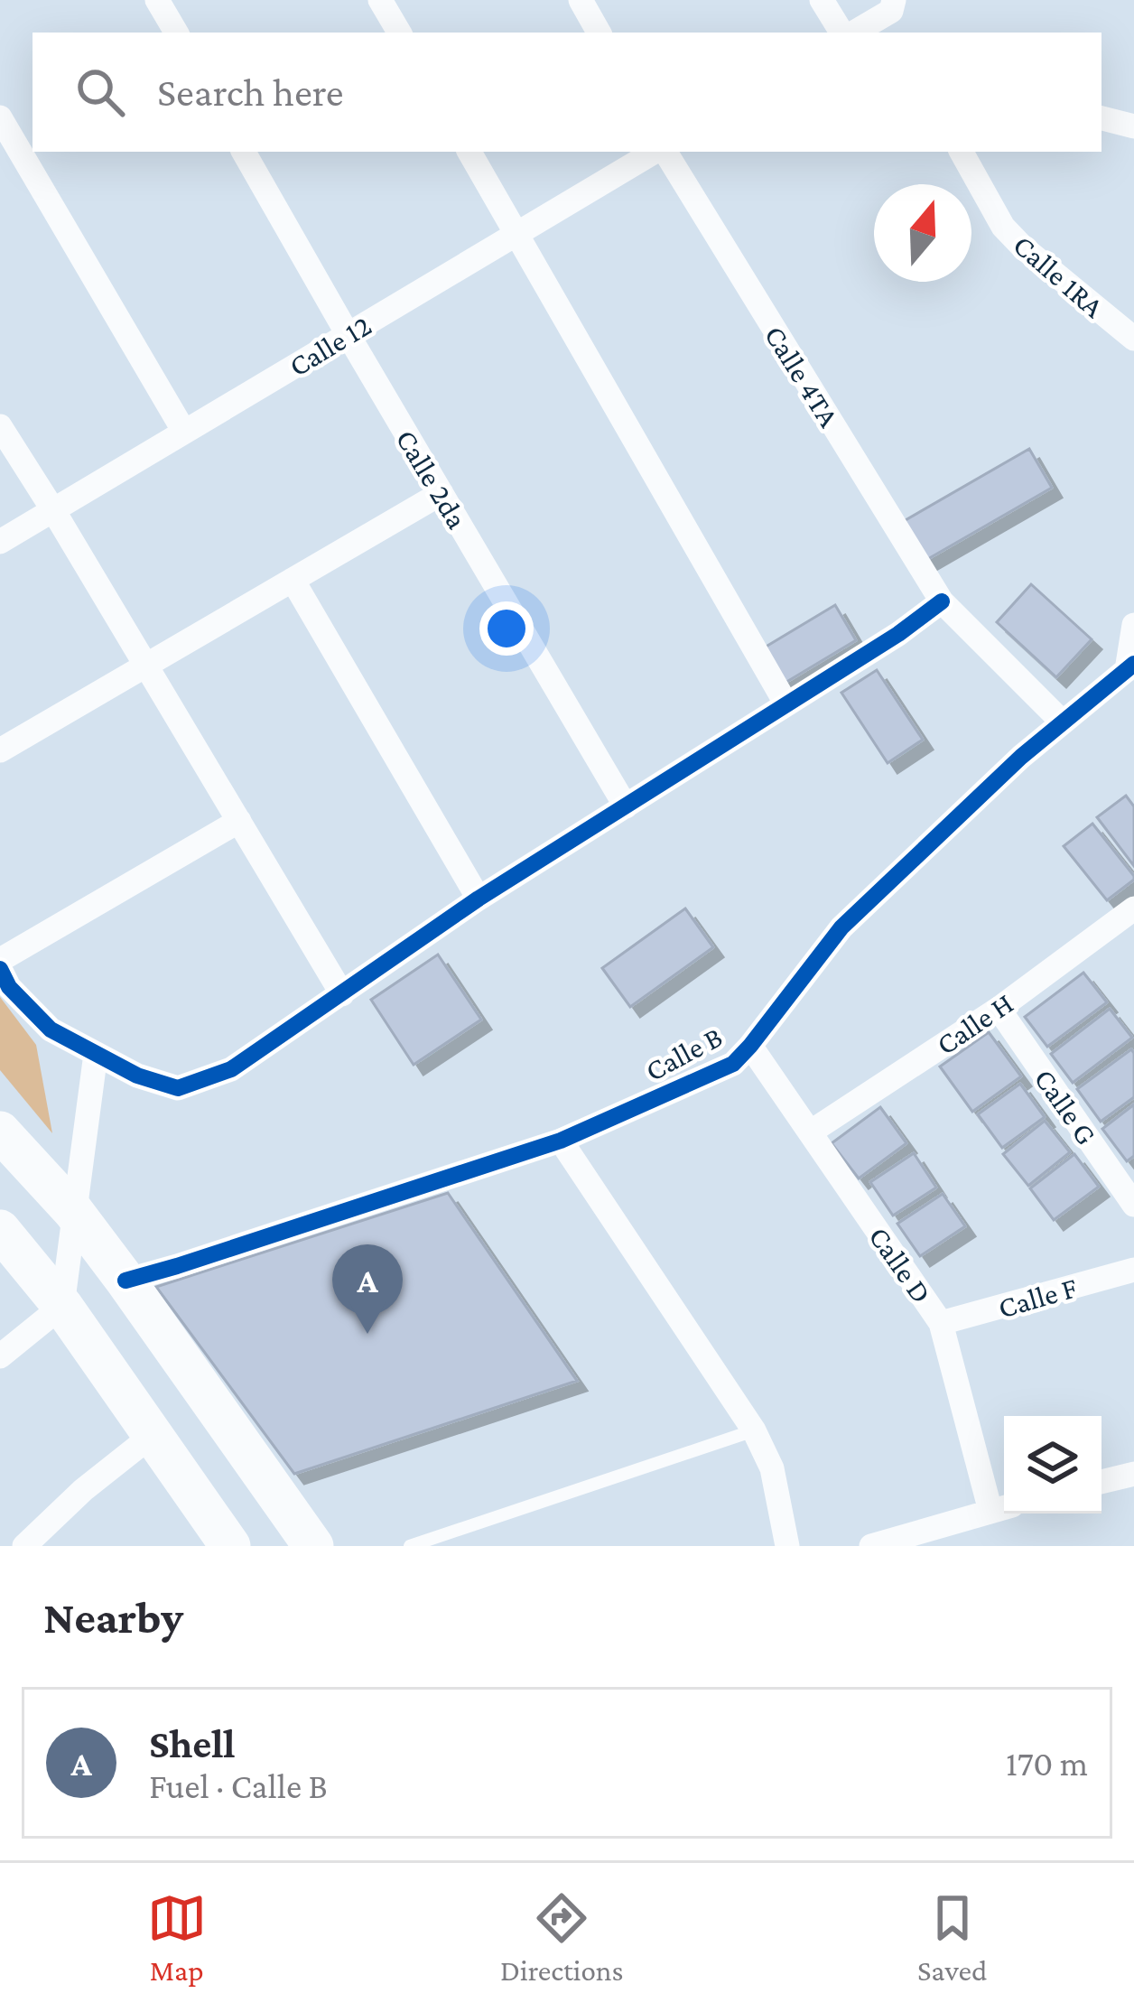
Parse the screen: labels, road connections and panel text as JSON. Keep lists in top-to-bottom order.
{
  "streets": {
    "street": [
      "Calle 1RA",
      "Calle 12",
      "Calle 4TA",
      "Calle 2da",
      "Calle H",
      "Calle B",
      "Calle G",
      "Calle D",
      "Calle F"
    ]
  },
  "crossings": [
    ["Calle 12", "Calle 2da"],
    ["Calle 4TA", "Calle B"],
    ["Calle H", "Calle G"],
    ["Calle H", "Calle D"],
    ["Calle B", "Calle D"],
    ["Calle D", "Calle F"]
  ],
  "north": "top",
  "page": {
    "search": "Search here",
    "pins": "A",
    "heading": "Nearby",
    "list": [
      {
        "mark": "A",
        "name": "Shell",
        "note": "Fuel · Calle B",
        "value": "170 m"
      }
    ],
    "nav": ["Map", "Directions", "Saved"]
  }
}
